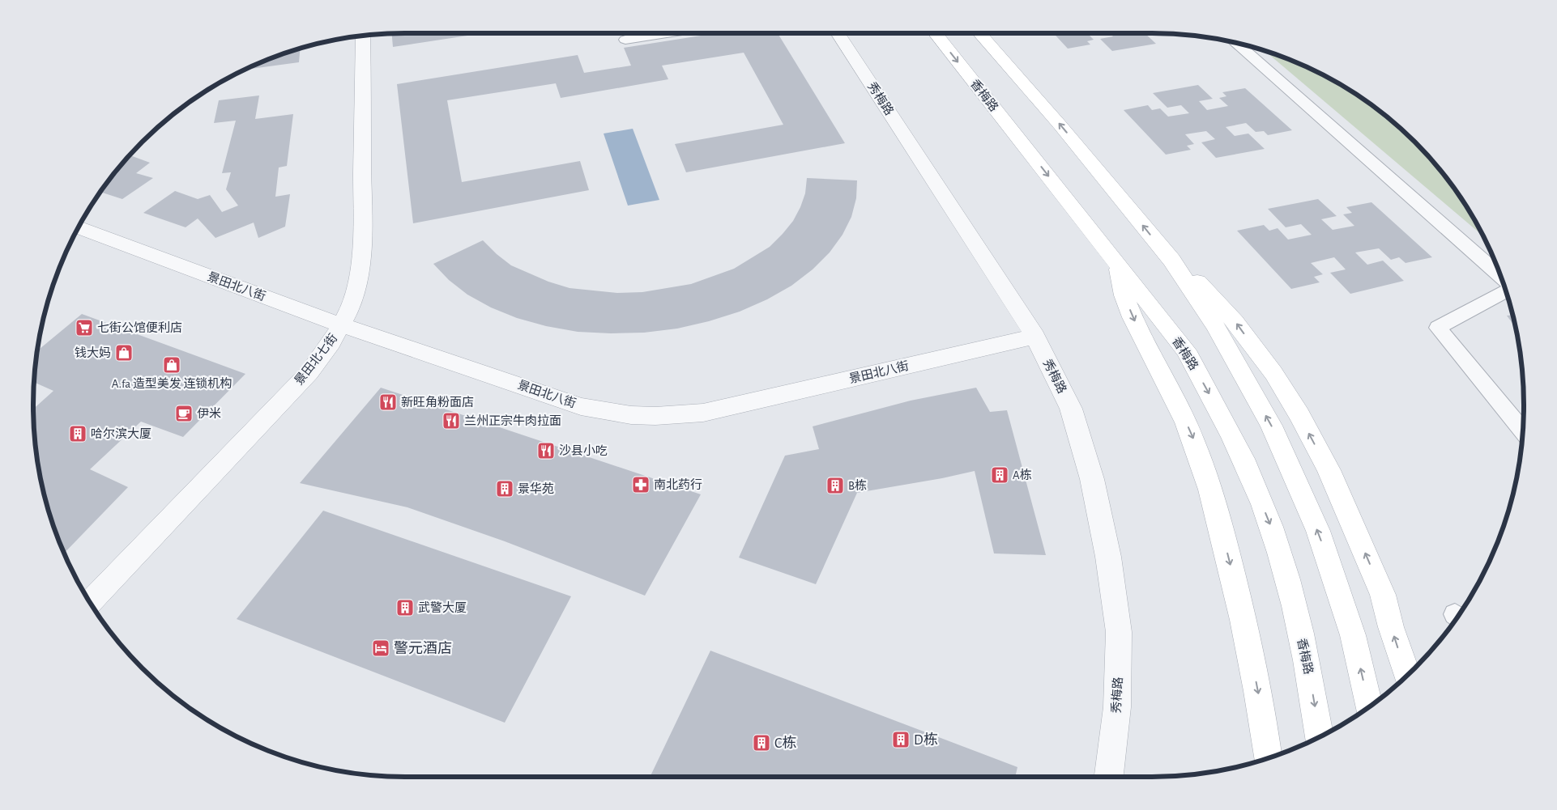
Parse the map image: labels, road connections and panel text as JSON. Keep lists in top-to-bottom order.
{
  "streets": {
    "main road": ["香梅路"],
    "street": ["秀梅路", "景田北八街", "景田北七街"]
  },
  "crossings": [
    ["秀梅路", "景田北八街"],
    ["景田北八街", "景田北七街"]
  ],
  "places": {
    "supermarket": ["七街公馆便利店"],
    "shop": ["钱大妈", "A.fa 造型美发 连锁机构"],
    "restaurant": ["新旺角粉面店", "兰州正宗牛肉拉面", "沙县小吃"],
    "cafe": ["伊米"],
    "building": [
      "哈尔滨大厦",
      "A栋",
      "B栋",
      "景华苑",
      "武警大厦",
      "D栋",
      "C栋"
    ],
    "pharmacy": ["南北药行"],
    "hotel": ["警元酒店"]
  }
}
